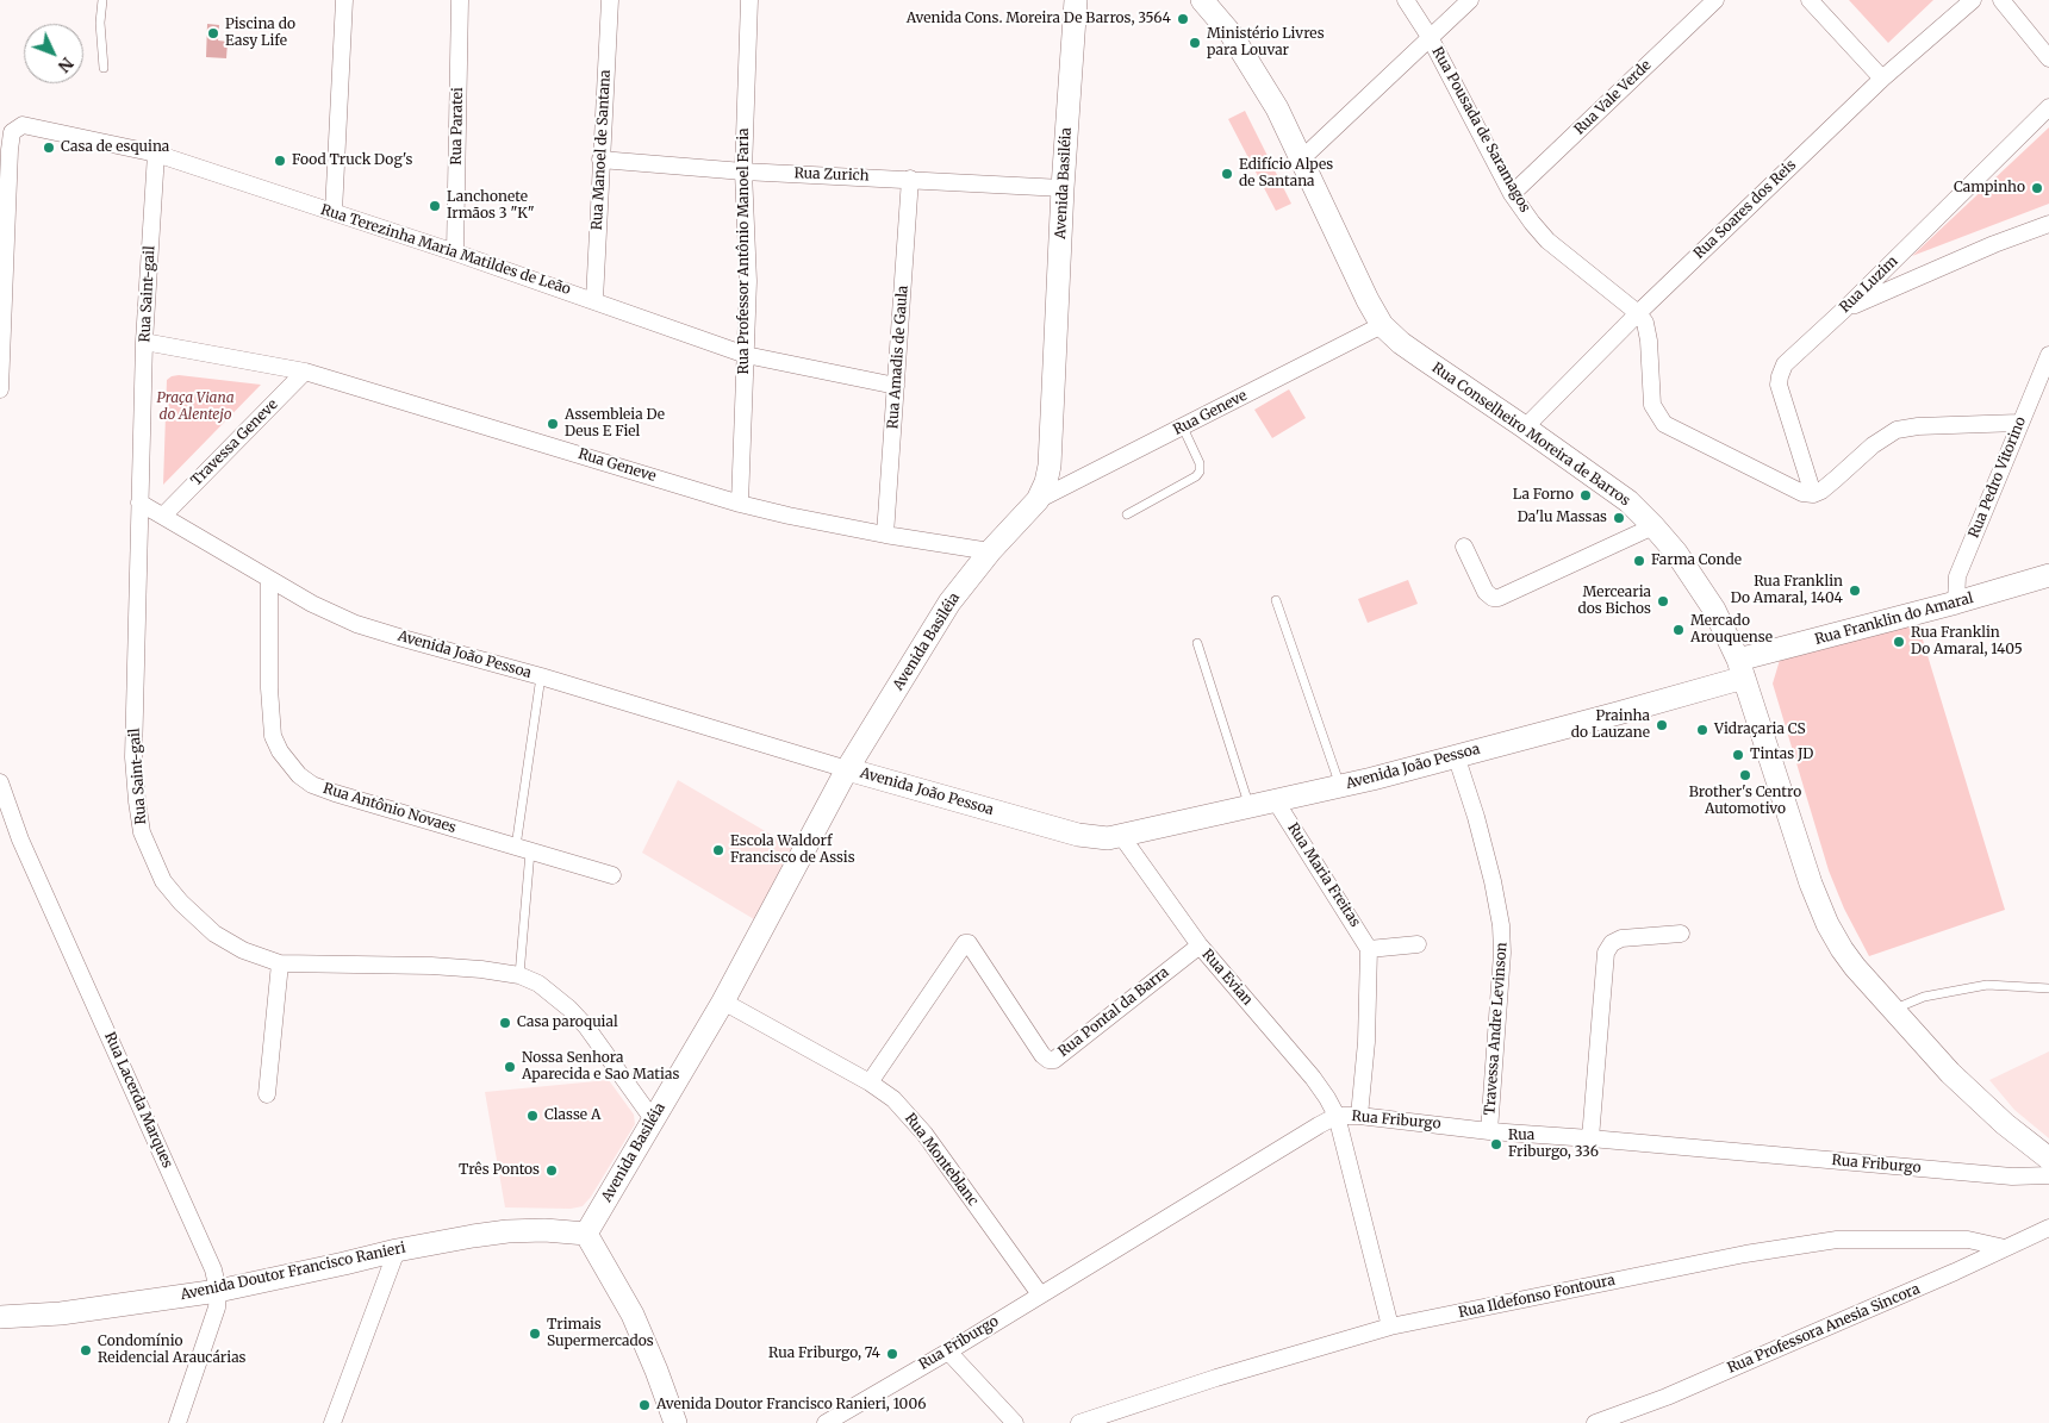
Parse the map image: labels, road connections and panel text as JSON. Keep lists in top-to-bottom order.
{
  "streets": {
    "street": [
      "Rua Vale Verde",
      "Rua Paratei",
      "Rua Pousada de Saramagos",
      "Rua Manoel de Santana",
      "Rua Zurich",
      "Avenida Basiléia",
      "Rua Soares dos Reis",
      "Rua Terezinha Maria Matildes de Leão",
      "Rua Professor Antônio Manoel Faria",
      "Rua Luzim",
      "Rua Saint-gail",
      "Rua Amadis de Gaula",
      "Rua Geneve",
      "Rua Conselheiro Moreira de Barros",
      "Travessa Geneve",
      "Rua Pedro Vitorino",
      "Rua Franklin do Amaral",
      "Avenida João Pessoa",
      "Rua Antônio Novaes",
      "Rua Maria Freitas",
      "Rua Evian",
      "Rua Pontal da Barra",
      "Travessa Andre Levinson",
      "Rua Lacerda Marques",
      "Rua Friburgo",
      "Rua Monteblanc",
      "Avenida Doutor Francisco Ranieri",
      "Rua Ildefonso Fontoura",
      "Rua Professora Anesia Sincora"
    ]
  },
  "crossings": [
    ["Rua Vale Verde", "Rua Pousada de Saramagos"],
    ["Rua Paratei", "Rua Terezinha Maria Matildes de Leão"],
    ["Rua Pousada de Saramagos", "Rua Soares dos Reis"],
    ["Rua Pousada de Saramagos", "Rua Luzim"],
    ["Rua Manoel de Santana", "Rua Zurich"],
    ["Rua Manoel de Santana", "Rua Terezinha Maria Matildes de Leão"],
    ["Rua Zurich", "Avenida Basiléia"],
    ["Rua Zurich", "Rua Professor Antônio Manoel Faria"],
    ["Rua Zurich", "Rua Amadis de Gaula"],
    ["Avenida Basiléia", "Rua Saint-gail"],
    ["Avenida Basiléia", "Rua Geneve"],
    ["Avenida Basiléia", "Avenida João Pessoa"],
    ["Avenida Basiléia", "Rua Monteblanc"],
    ["Avenida Basiléia", "Avenida Doutor Francisco Ranieri"],
    ["Rua Soares dos Reis", "Rua Conselheiro Moreira de Barros"],
    ["Rua Terezinha Maria Matildes de Leão", "Rua Professor Antônio Manoel Faria"],
    ["Rua Terezinha Maria Matildes de Leão", "Rua Saint-gail"],
    ["Rua Terezinha Maria Matildes de Leão", "Rua Amadis de Gaula"],
    ["Rua Professor Antônio Manoel Faria", "Rua Geneve"],
    ["Rua Saint-gail", "Rua Geneve"],
    ["Rua Saint-gail", "Avenida João Pessoa"],
    ["Rua Amadis de Gaula", "Rua Geneve"],
    ["Rua Geneve", "Rua Conselheiro Moreira de Barros"],
    ["Rua Geneve", "Travessa Geneve"],
    ["Rua Conselheiro Moreira de Barros", "Rua Franklin do Amaral"],
    ["Rua Conselheiro Moreira de Barros", "Avenida João Pessoa"],
    ["Travessa Geneve", "Avenida João Pessoa"],
    ["Rua Pedro Vitorino", "Rua Franklin do Amaral"],
    ["Rua Franklin do Amaral", "Avenida João Pessoa"],
    ["Avenida João Pessoa", "Rua Antônio Novaes"],
    ["Avenida João Pessoa", "Rua Maria Freitas"],
    ["Avenida João Pessoa", "Rua Evian"],
    ["Avenida João Pessoa", "Travessa Andre Levinson"],
    ["Rua Evian", "Rua Pontal da Barra"],
    ["Rua Evian", "Rua Friburgo"],
    ["Rua Evian", "Rua Ildefonso Fontoura"],
    ["Rua Pontal da Barra", "Rua Monteblanc"],
    ["Travessa Andre Levinson", "Rua Friburgo"],
    ["Rua Lacerda Marques", "Avenida Doutor Francisco Ranieri"],
    ["Rua Friburgo", "Rua Monteblanc"],
    ["Rua Ildefonso Fontoura", "Rua Professora Anesia Sincora"]
  ],
  "parks": ["Praça Viana do Alentejo"],
  "places": [
    "Avenida Cons. Moreira De Barros, 3564",
    "Piscina do Easy Life",
    "Ministério Livres para Louvar",
    "Casa de esquina",
    "Food Truck Dog's",
    "Edifício Alpes de Santana",
    "Campinho",
    "Lanchonete Irmãos 3 \"K\"",
    "Assembleia De Deus E Fiel",
    "La Forno",
    "Da'lu Massas",
    "Farma Conde",
    "Rua Franklin Do Amaral, 1404",
    "Mercearia dos Bichos",
    "Mercado Arouquense",
    "Rua Franklin Do Amaral, 1405",
    "Prainha do Lauzane",
    "Vidraçaria CS",
    "Tintas JD",
    "Brother's Centro Automotivo",
    "Escola Waldorf Francisco de Assis",
    "Casa paroquial",
    "Nossa Senhora Aparecida e Sao Matias",
    "Classe A",
    "Rua Friburgo, 336",
    "Três Pontos",
    "Trimais Supermercados",
    "Condomínio Reidencial Araucárias",
    "Rua Friburgo, 74",
    "Avenida Doutor Francisco Ranieri, 1006"
  ],
  "north": "bottom right"
}
